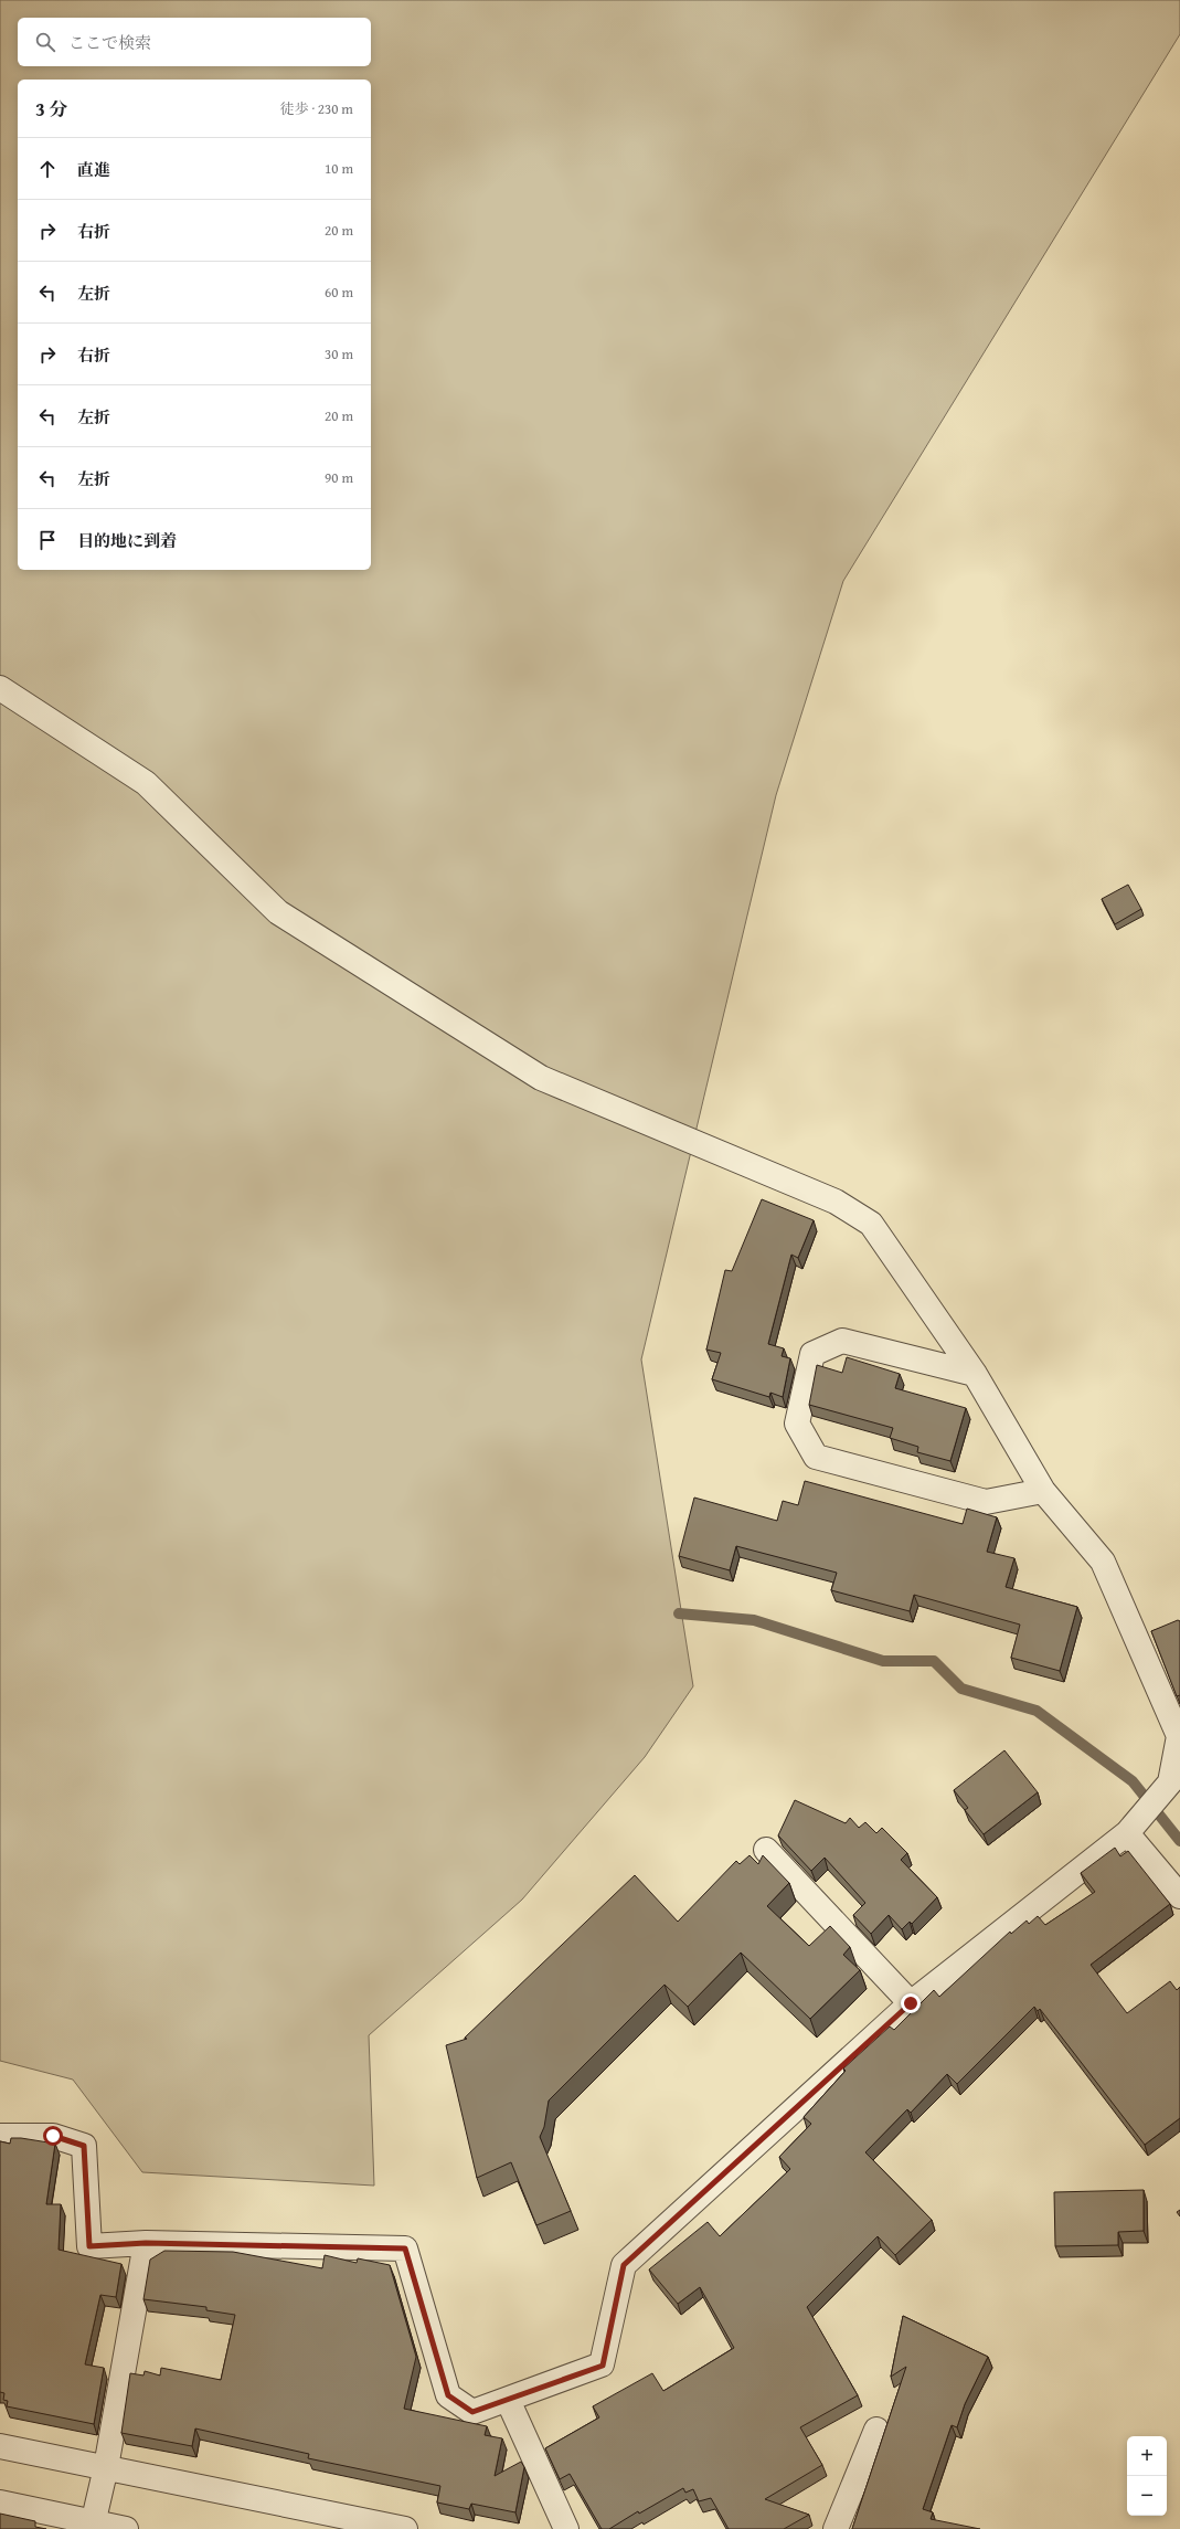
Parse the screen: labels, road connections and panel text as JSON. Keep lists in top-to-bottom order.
{
  "page": {
    "search": "ここで検索",
    "heading": ["3 分", "徒歩 · 230 m"],
    "list": [
      ["直進", "10 m"],
      ["右折", "20 m"],
      ["左折", "60 m"],
      ["右折", "30 m"],
      ["左折", "20 m"],
      ["左折", "90 m"],
      "目的地に到着"
    ],
    "map_buttons": ["+", "−"]
  }
}
